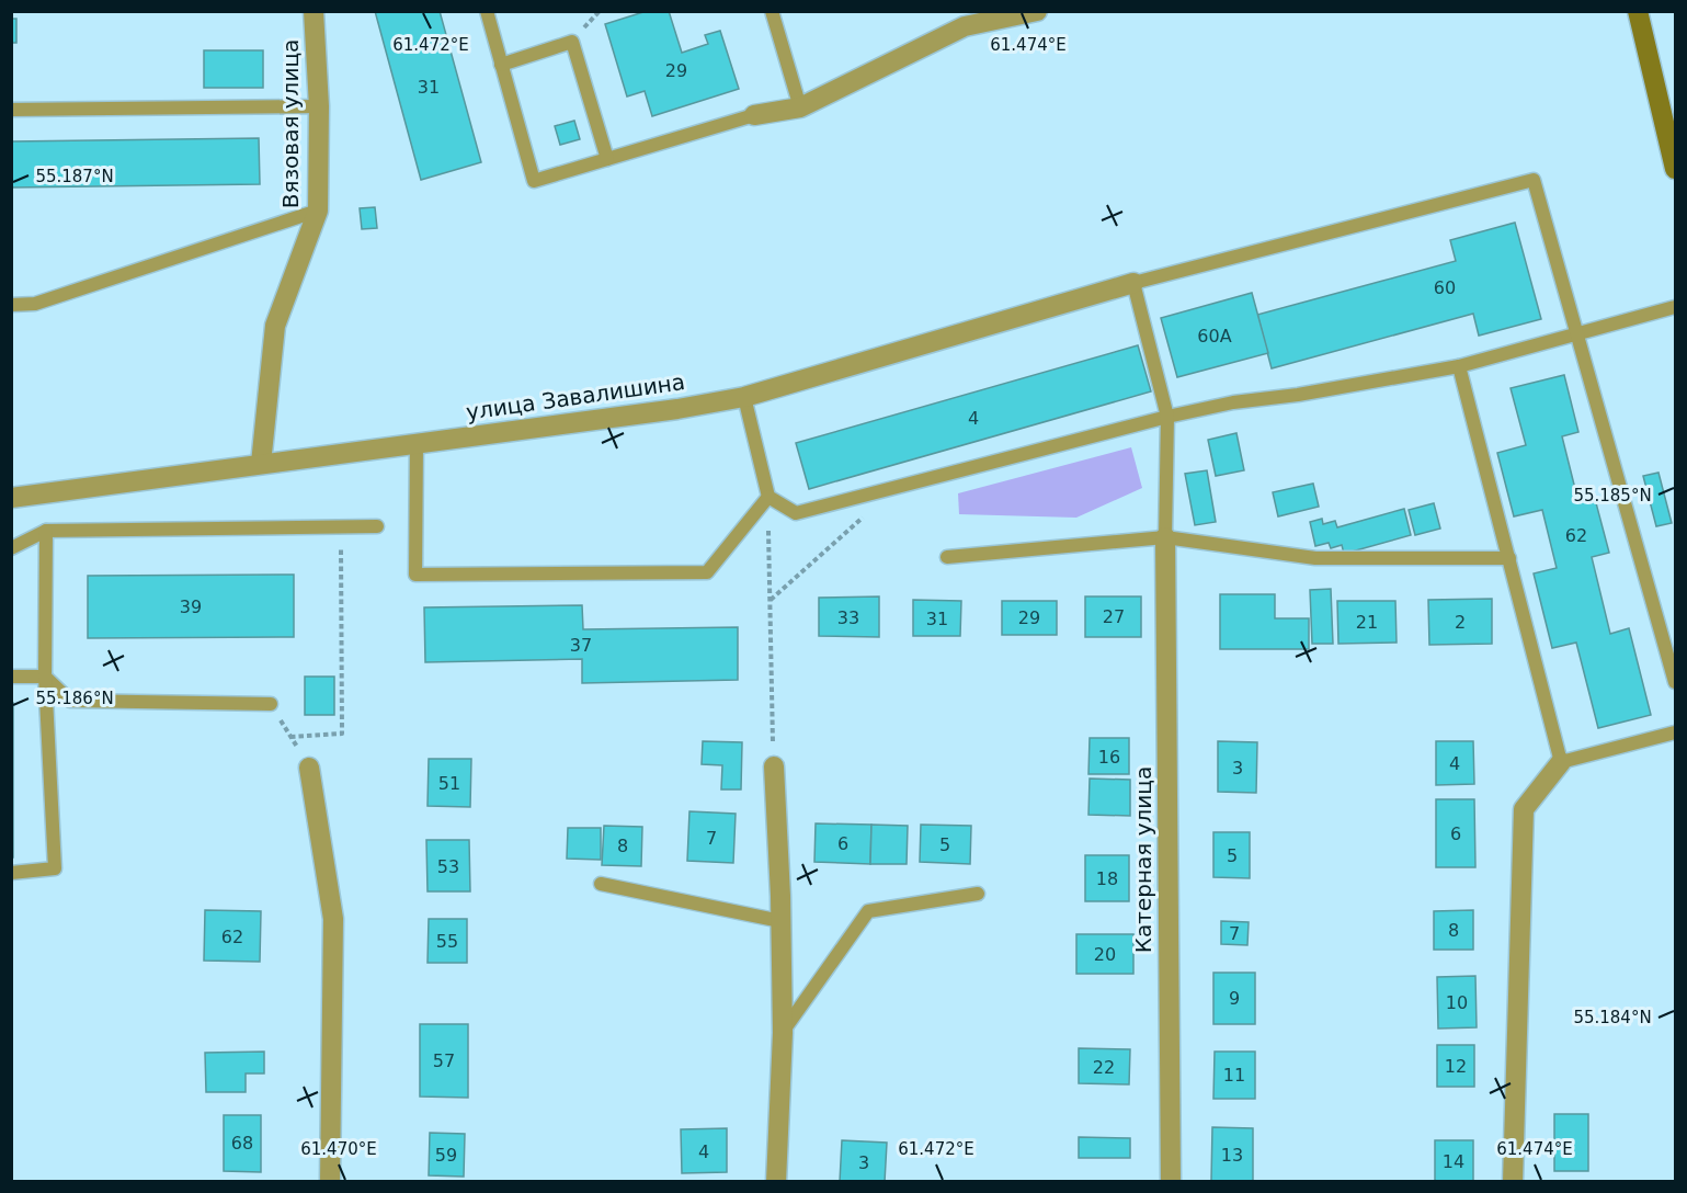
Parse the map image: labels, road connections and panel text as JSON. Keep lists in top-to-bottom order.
{
  "streets": {
    "street": ["Вязовая улица", "улица Завалишина", "Катерная улица"]
  },
  "crossings": [
    ["Вязовая улица", "улица Завалишина"]
  ],
  "house_numbers": [
    "29",
    "31",
    "60",
    "60А",
    "4",
    "62",
    "39",
    "27",
    "33",
    "29",
    "31",
    "21",
    "2",
    "37",
    "16",
    "4",
    "3",
    "51",
    "6",
    "7",
    "6",
    "5",
    "8",
    "5",
    "53",
    "18",
    "8",
    "7",
    "62",
    "55",
    "20",
    "9",
    "10",
    "57",
    "12",
    "22",
    "11",
    "68",
    "4",
    "59",
    "13",
    "14",
    "3"
  ],
  "coordinates": [
    "61.472°E",
    "61.474°E",
    "55.187°N",
    "55.185°N",
    "55.186°N",
    "55.184°N",
    "61.470°E"
  ]
}
